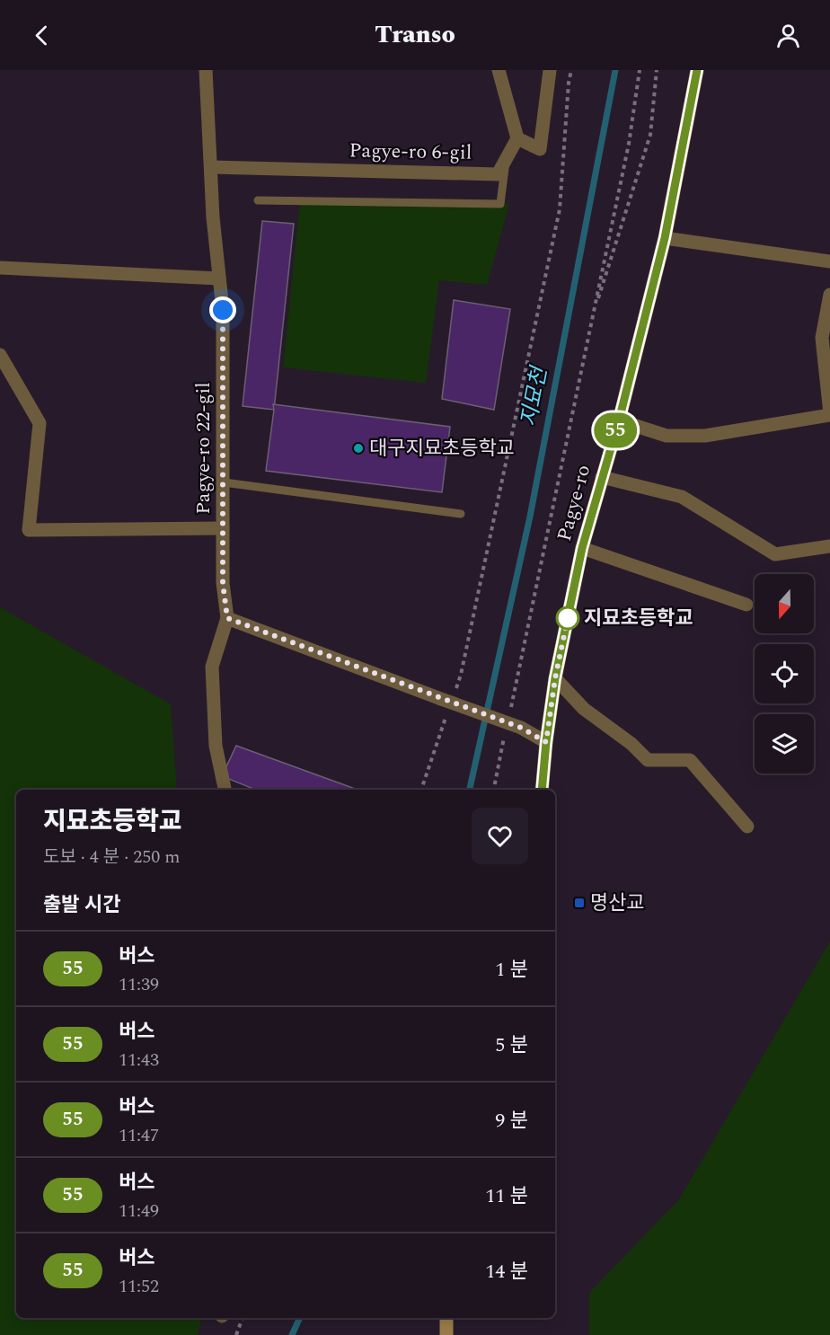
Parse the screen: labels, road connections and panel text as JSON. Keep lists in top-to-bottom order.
{
  "streets": {
    "main road": ["Pagye-ro"],
    "street": ["Pagye-ro 6-gil", "Pagye-ro 22-gil"]
  },
  "crossings": [
    ["Pagye-ro 6-gil", "Pagye-ro 22-gil"]
  ],
  "water": ["지묘천"],
  "places": {
    "other": ["대구지묘초등학교", "지묘초등학교"],
    "transit": ["명산교"]
  },
  "lines": ["bus line 55"],
  "north": "bottom",
  "page": {
    "header": "Transo",
    "on_map": "55",
    "heading": [
      ["지묘초등학교", "도보 · 4 분 · 250 m"],
      "출발 시간"
    ],
    "list": [
      {
        "mark": "55",
        "name": "버스",
        "note": "11:39",
        "value": "1 분"
      },
      {
        "mark": "55",
        "name": "버스",
        "note": "11:43",
        "value": "5 분"
      },
      {
        "mark": "55",
        "name": "버스",
        "note": "11:47",
        "value": "9 분"
      },
      {
        "mark": "55",
        "name": "버스",
        "note": "11:49",
        "value": "11 분"
      },
      {
        "mark": "55",
        "name": "버스",
        "note": "11:52",
        "value": "14 분"
      }
    ]
  }
}
